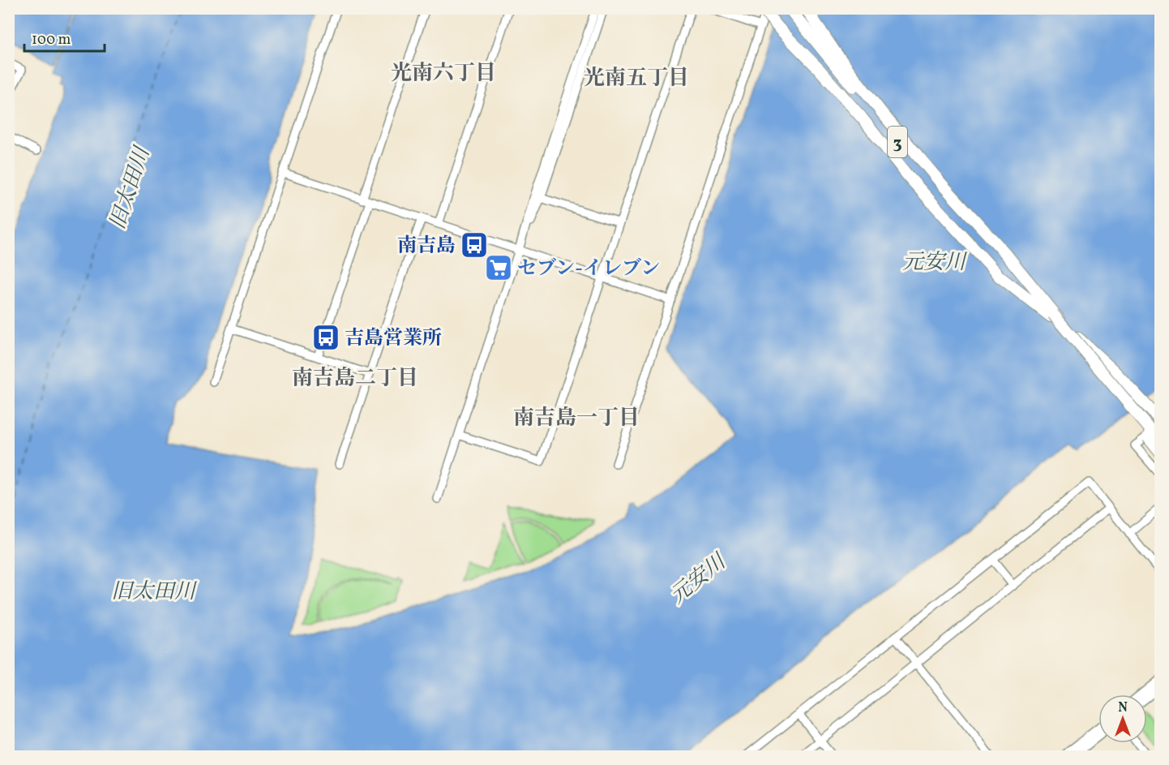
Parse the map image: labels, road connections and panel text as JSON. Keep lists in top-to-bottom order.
{
  "streets": {
    "highway": ["3"]
  },
  "districts": [
    "光南六丁目",
    "光南五丁目",
    "南吉島二丁目",
    "南吉島一丁目"
  ],
  "water": ["旧太田川", "元安川"],
  "places": {
    "bus stop": ["南吉島", "吉島営業所"],
    "supermarket": ["セブン-イレブン"]
  },
  "scale_bar": "100 m",
  "north": "top"
}
